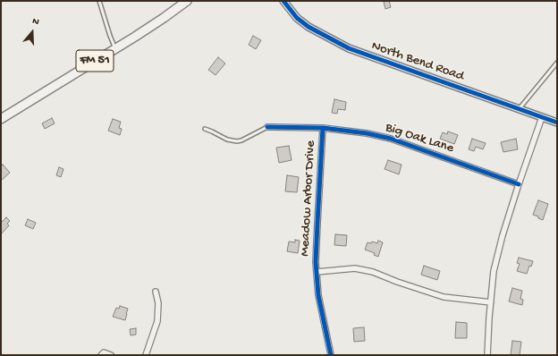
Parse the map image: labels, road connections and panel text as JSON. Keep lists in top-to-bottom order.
{
  "streets": {
    "main road": ["FM 51"],
    "street": ["North Bend Road", "Big Oak Lane", "Meadow Arbor Drive"]
  },
  "crossings": [
    ["Big Oak Lane", "Meadow Arbor Drive"]
  ],
  "north": "top"
}
